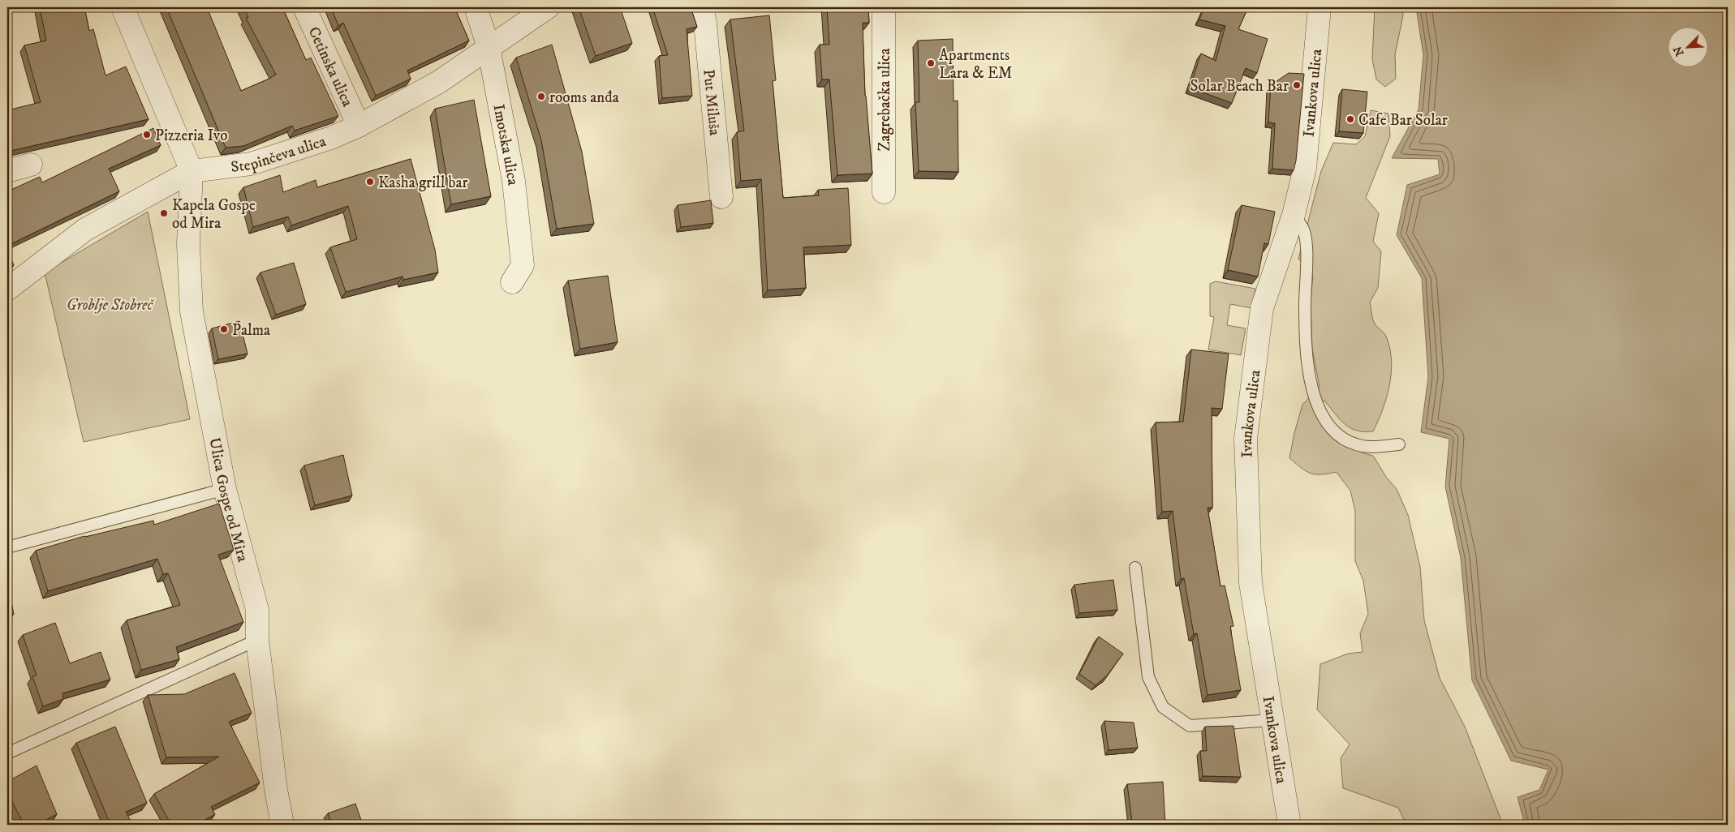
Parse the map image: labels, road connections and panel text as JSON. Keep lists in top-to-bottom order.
{
  "streets": {
    "street": [
      "Cetinska ulica",
      "Ivankova ulica",
      "Zagrebačka ulica",
      "Put Miluša",
      "Imotska ulica",
      "Stepinčeva ulica",
      "Ulica Gospe od Mira"
    ]
  },
  "crossings": [
    ["Cetinska ulica", "Stepinčeva ulica"],
    ["Imotska ulica", "Stepinčeva ulica"],
    ["Stepinčeva ulica", "Ulica Gospe od Mira"]
  ],
  "parks": ["Groblje Stobreč"],
  "places": [
    "Apartments Lara & EM",
    "Solar Beach Bar",
    "rooms anđa",
    "Cafe Bar Solar",
    "Pizzeria Ivo",
    "Kasha grill bar",
    "Kapela Gospe od Mira",
    "Palma"
  ],
  "north": "bottom left"
}
